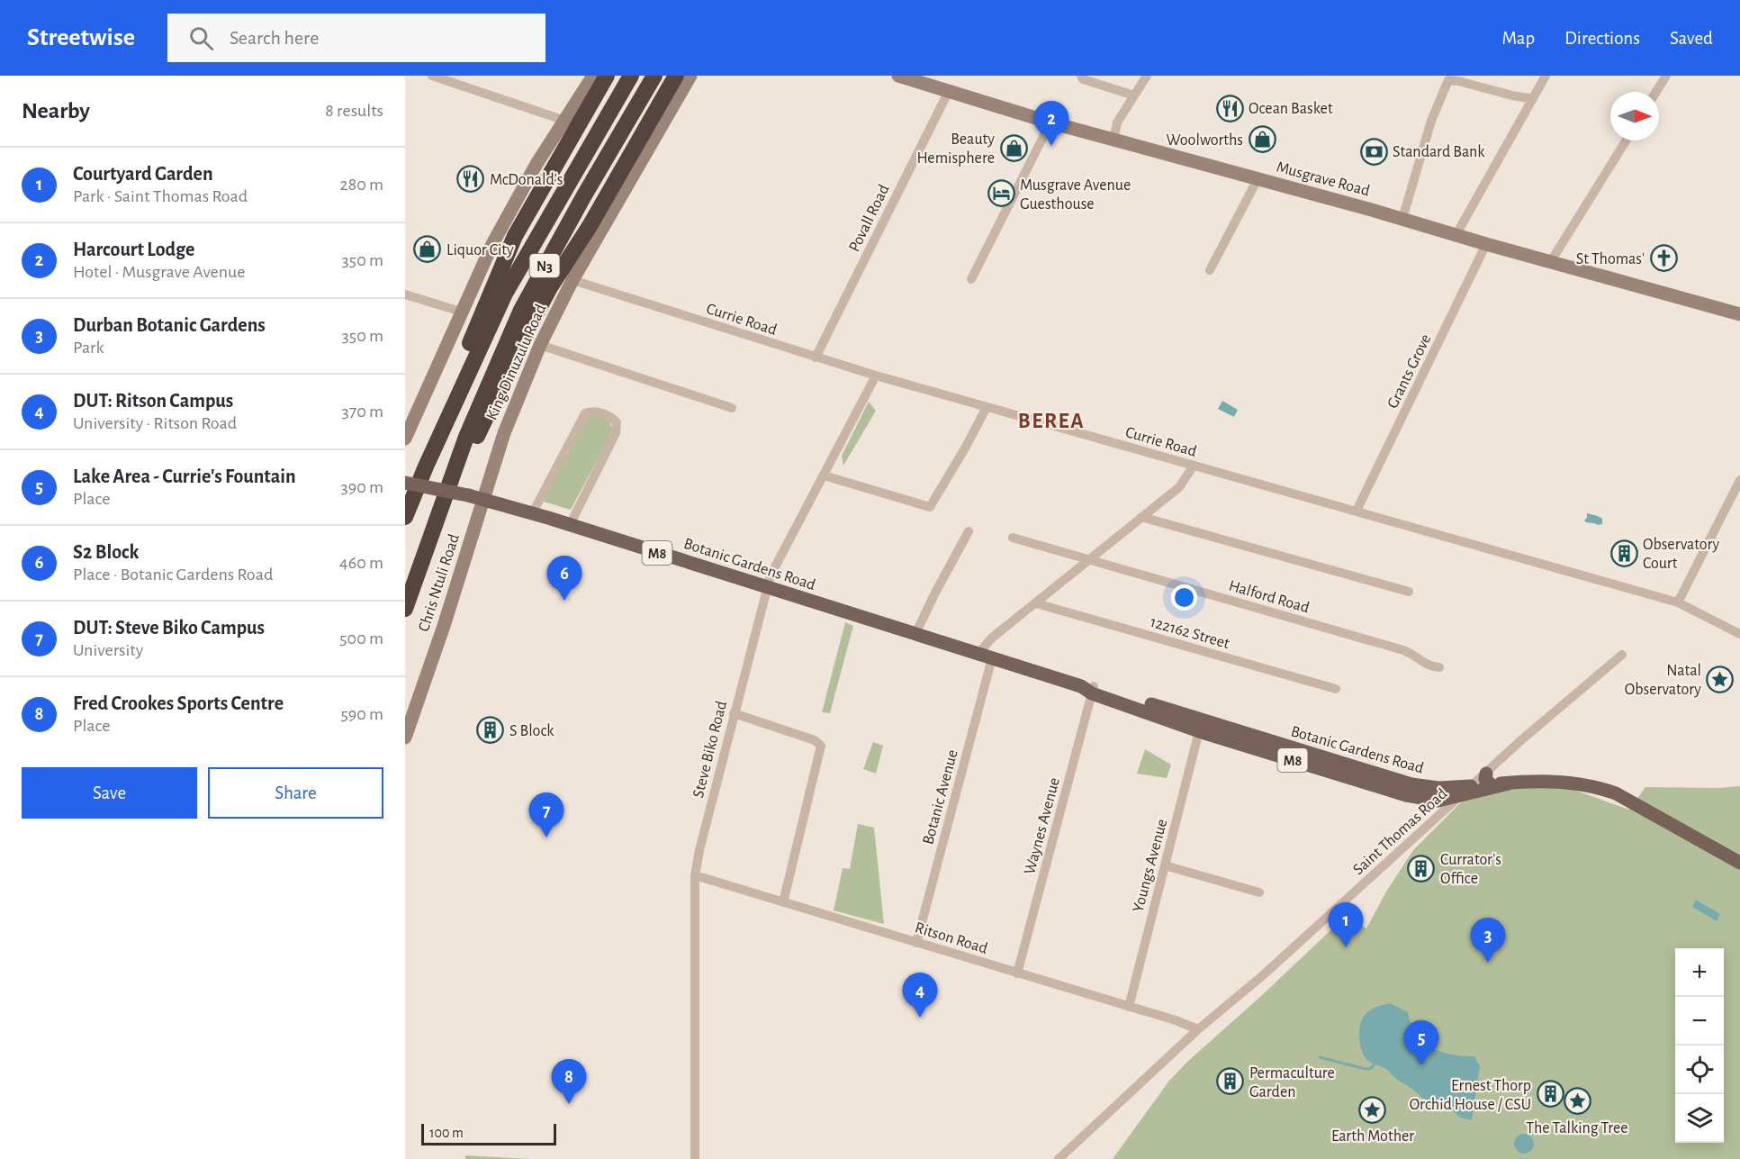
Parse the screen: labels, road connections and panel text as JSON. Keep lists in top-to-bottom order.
{
  "streets": {
    "highway": ["N3"],
    "main road": [
      "Musgrave Road",
      "King Dinuzulu Road",
      "M8",
      "Botanic Gardens Road",
      "Chris Ntuli Road"
    ],
    "street": [
      "Povall Road",
      "Currie Road",
      "Grants Grove",
      "Halford Road",
      "122162 Street",
      "Steve Biko Road",
      "Botanic Avenue",
      "Waynes Avenue",
      "Saint Thomas Road",
      "Youngs Avenue",
      "Ritson Road"
    ]
  },
  "crossings": [
    ["Musgrave Road", "Povall Road"],
    ["Musgrave Road", "Grants Grove"],
    ["Povall Road", "Currie Road"],
    ["Currie Road", "King Dinuzulu Road"],
    ["Currie Road", "Grants Grove"],
    ["Currie Road", "Steve Biko Road"],
    ["Currie Road", "Botanic Avenue"],
    ["King Dinuzulu Road", "Botanic Gardens Road"],
    ["King Dinuzulu Road", "Chris Ntuli Road"],
    ["M8", "Botanic Gardens Road"],
    ["Botanic Gardens Road", "Chris Ntuli Road"],
    ["Botanic Gardens Road", "Steve Biko Road"],
    ["Botanic Gardens Road", "Botanic Avenue"],
    ["Botanic Gardens Road", "Waynes Avenue"],
    ["Botanic Gardens Road", "Saint Thomas Road"],
    ["Botanic Gardens Road", "Youngs Avenue"],
    ["Halford Road", "Botanic Avenue"],
    ["122162 Street", "Botanic Avenue"],
    ["Steve Biko Road", "Ritson Road"],
    ["Botanic Avenue", "Ritson Road"],
    ["Waynes Avenue", "Ritson Road"],
    ["Saint Thomas Road", "Ritson Road"],
    ["Youngs Avenue", "Ritson Road"]
  ],
  "districts": ["BEREA"],
  "places": {
    "restaurant": ["Ocean Basket", "McDonald's"],
    "shop": ["Woolworths", "Beauty Hemisphere", "Liquor City"],
    "bank": ["Standard Bank"],
    "hotel": ["Musgrave Avenue Guesthouse"],
    "church": ["St Thomas'"],
    "building": [
      "Observatory Court",
      "S Block",
      "Currator's Office",
      "Permaculture Garden",
      "Ernest Thorp Orchid House / CSU"
    ],
    "place": ["Natal Observatory", "The Talking Tree", "Earth Mother"]
  },
  "scale_bar": "100 m",
  "north": "right",
  "page": {
    "header": "Streetwise",
    "search": "Search here",
    "nav": ["Map", "Directions", "Saved"],
    "heading": ["Nearby", "8 results"],
    "pins": [
      "2",
      "6",
      "7",
      "1",
      "3",
      "4",
      "5",
      "8"
    ],
    "list": [
      {
        "mark": "1",
        "name": "Courtyard Garden",
        "note": "Park · Saint Thomas Road",
        "value": "280 m"
      },
      {
        "mark": "2",
        "name": "Harcourt Lodge",
        "note": "Hotel · Musgrave Avenue",
        "value": "350 m"
      },
      {
        "mark": "3",
        "name": "Durban Botanic Gardens",
        "note": "Park",
        "value": "350 m"
      },
      {
        "mark": "4",
        "name": "DUT: Ritson Campus",
        "note": "University · Ritson Road",
        "value": "370 m"
      },
      {
        "mark": "5",
        "name": "Lake Area - Currie's Fountain",
        "note": "Place",
        "value": "390 m"
      },
      {
        "mark": "6",
        "name": "S2 Block",
        "note": "Place · Botanic Gardens Road",
        "value": "460 m"
      },
      {
        "mark": "7",
        "name": "DUT: Steve Biko Campus",
        "note": "University",
        "value": "500 m"
      },
      {
        "mark": "8",
        "name": "Fred Crookes Sports Centre",
        "note": "Place",
        "value": "590 m"
      }
    ],
    "buttons": ["Save", "Share"],
    "map_buttons": ["+", "−"],
    "scale": "100 m"
  }
}
